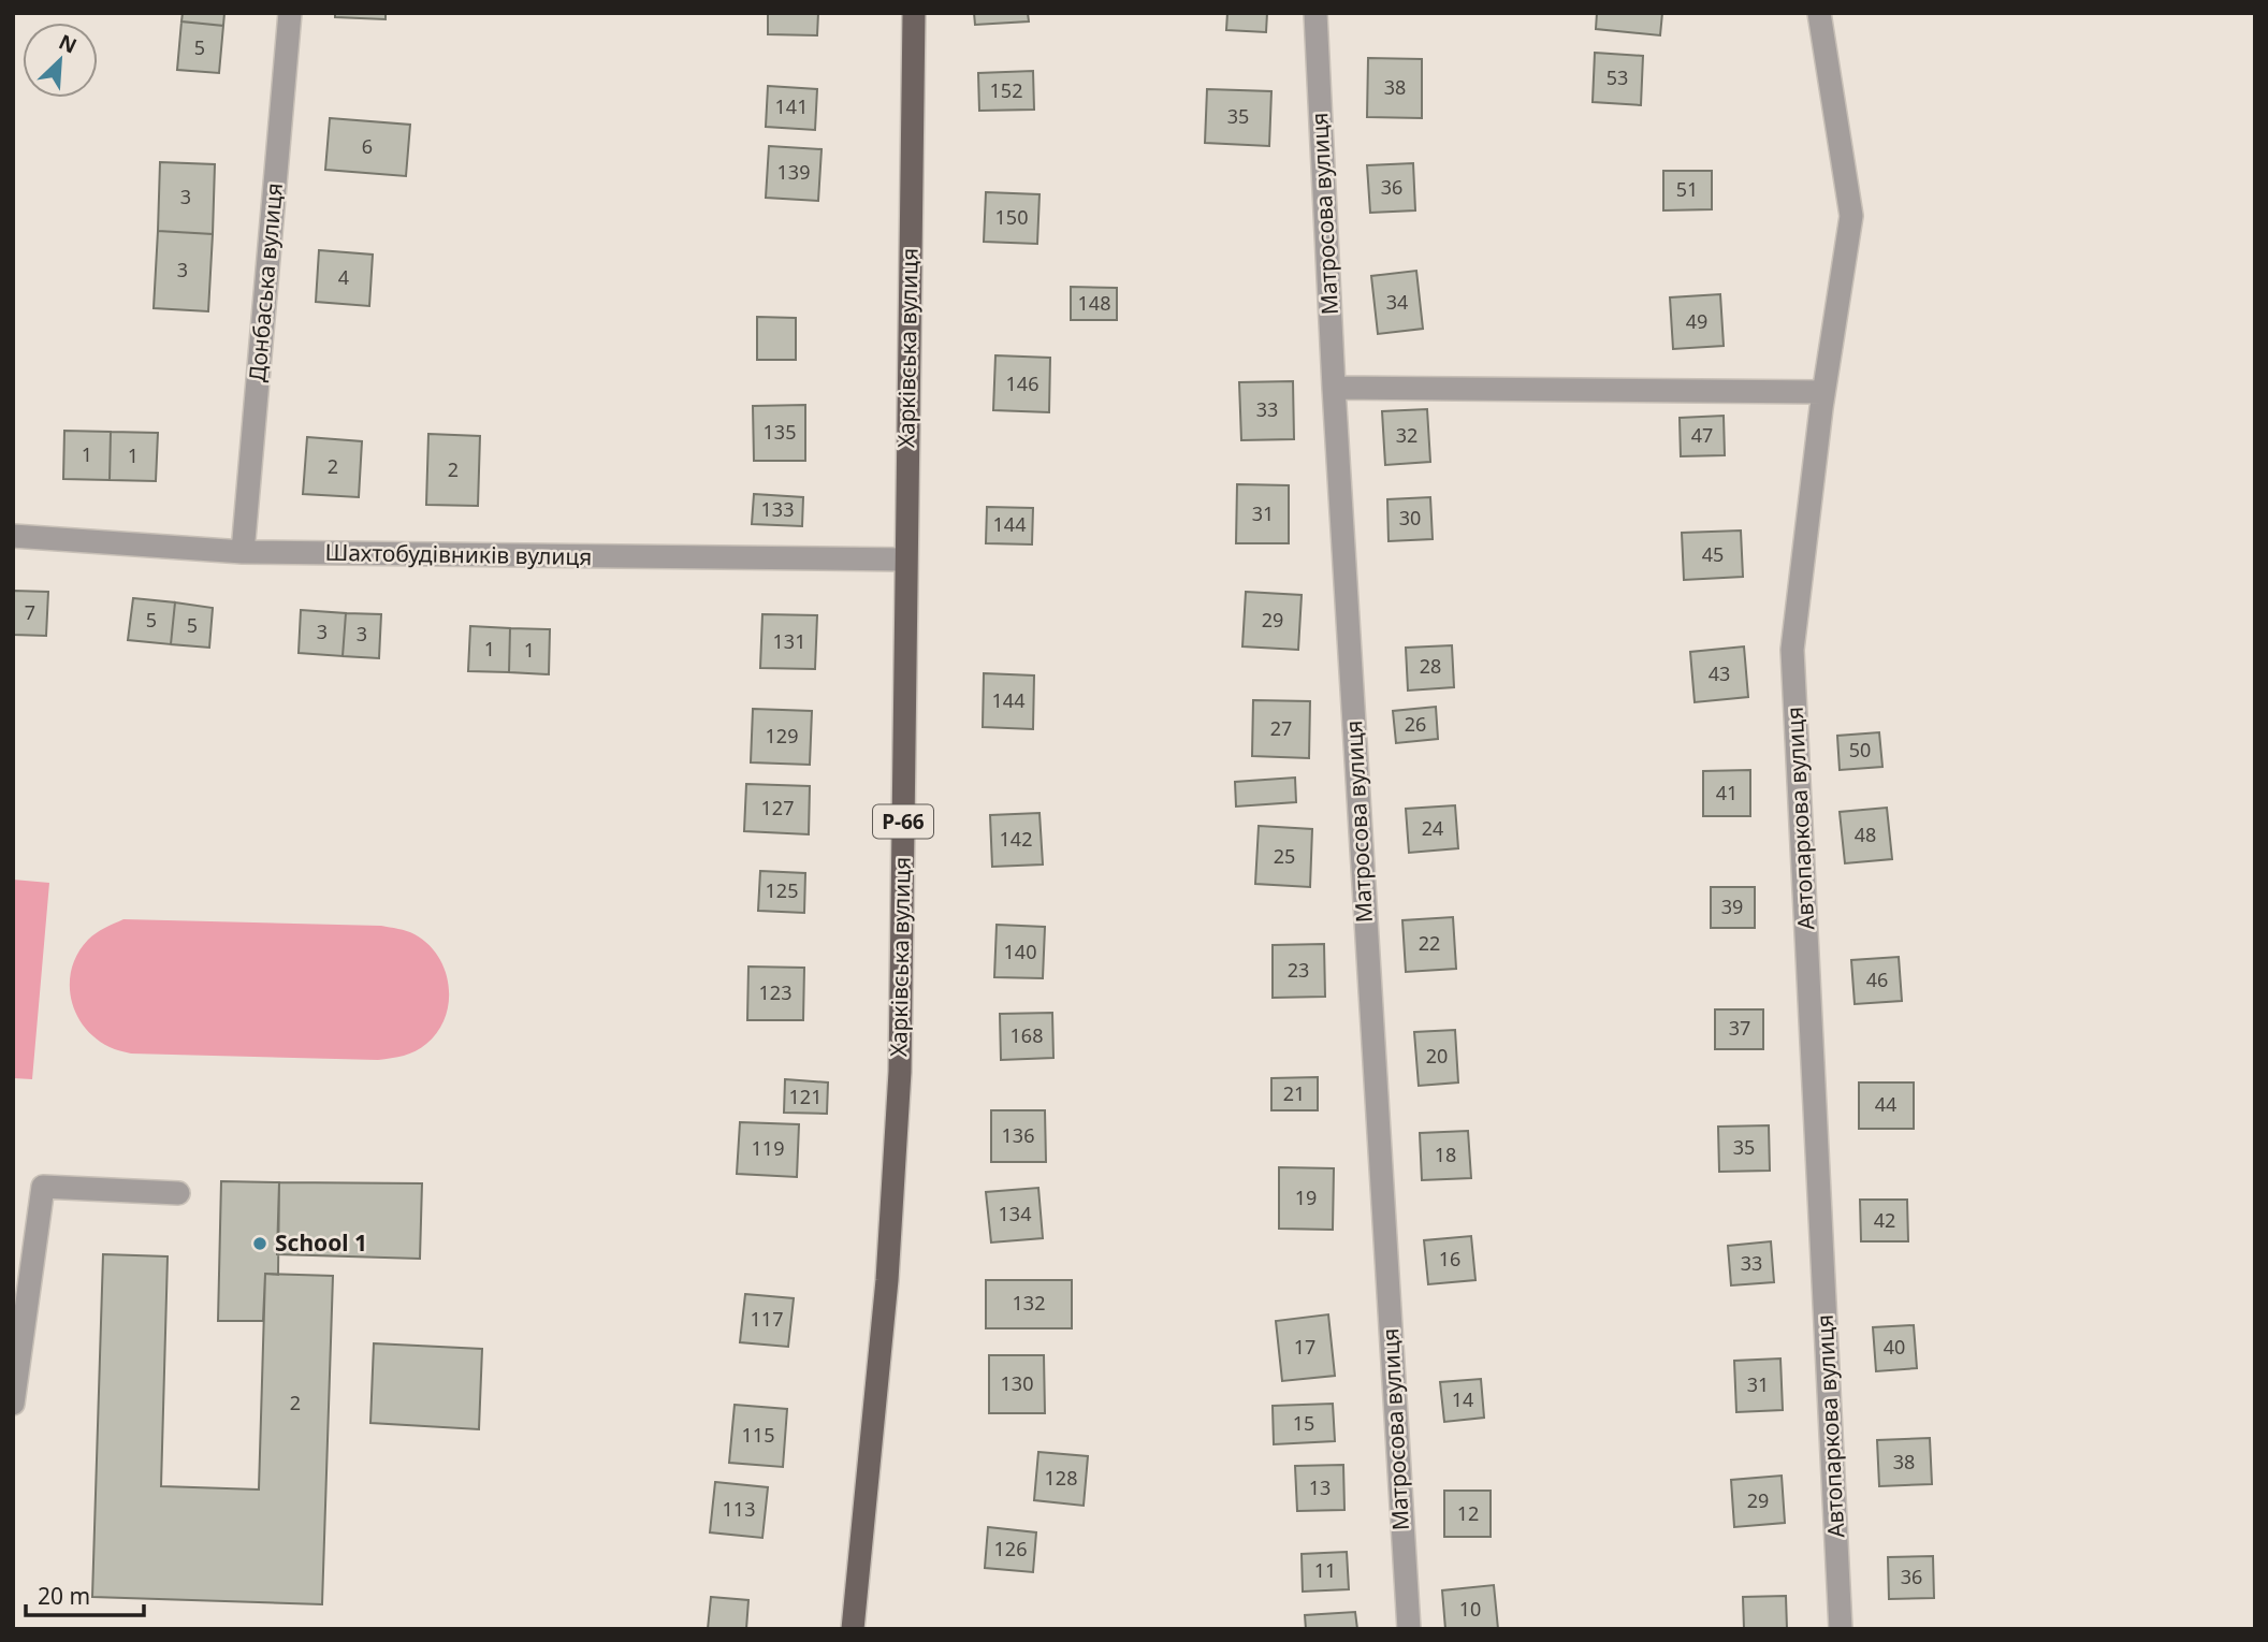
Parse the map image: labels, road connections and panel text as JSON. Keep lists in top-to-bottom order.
{
  "streets": {
    "main road": ["Харківська вулиця", "Р-66"],
    "street": [
      "Матросова вулиця",
      "Донбаська вулиця",
      "Шахтобудівників вулиця",
      "Автопаркова вулиця"
    ]
  },
  "crossings": [
    ["Донбаська вулиця", "Шахтобудівників вулиця"],
    ["Харківська вулиця", "Шахтобудівників вулиця"]
  ],
  "places": ["School 1"],
  "house_numbers": [
    "5",
    "53",
    "38",
    "152",
    "141",
    "35",
    "6",
    "139",
    "36",
    "51",
    "3",
    "150",
    "3",
    "4",
    "34",
    "148",
    "49",
    "146",
    "33",
    "135",
    "32",
    "47",
    "1",
    "1",
    "2",
    "2",
    "133",
    "31",
    "30",
    "144",
    "45",
    "7",
    "5",
    "29",
    "5",
    "3",
    "3",
    "131",
    "1",
    "1",
    "28",
    "43",
    "144",
    "26",
    "27",
    "129",
    "50",
    "41",
    "127",
    "24",
    "48",
    "142",
    "25",
    "125",
    "39",
    "22",
    "140",
    "23",
    "46",
    "123",
    "37",
    "168",
    "20",
    "21",
    "121",
    "44",
    "136",
    "35",
    "119",
    "18",
    "19",
    "134",
    "42",
    "16",
    "33",
    "132",
    "117",
    "17",
    "40",
    "130",
    "31",
    "14",
    "2",
    "15",
    "115",
    "38",
    "128",
    "13",
    "29",
    "113",
    "12",
    "126",
    "11",
    "36",
    "10"
  ],
  "scale_bar": "20 m",
  "north": "top right"
}
